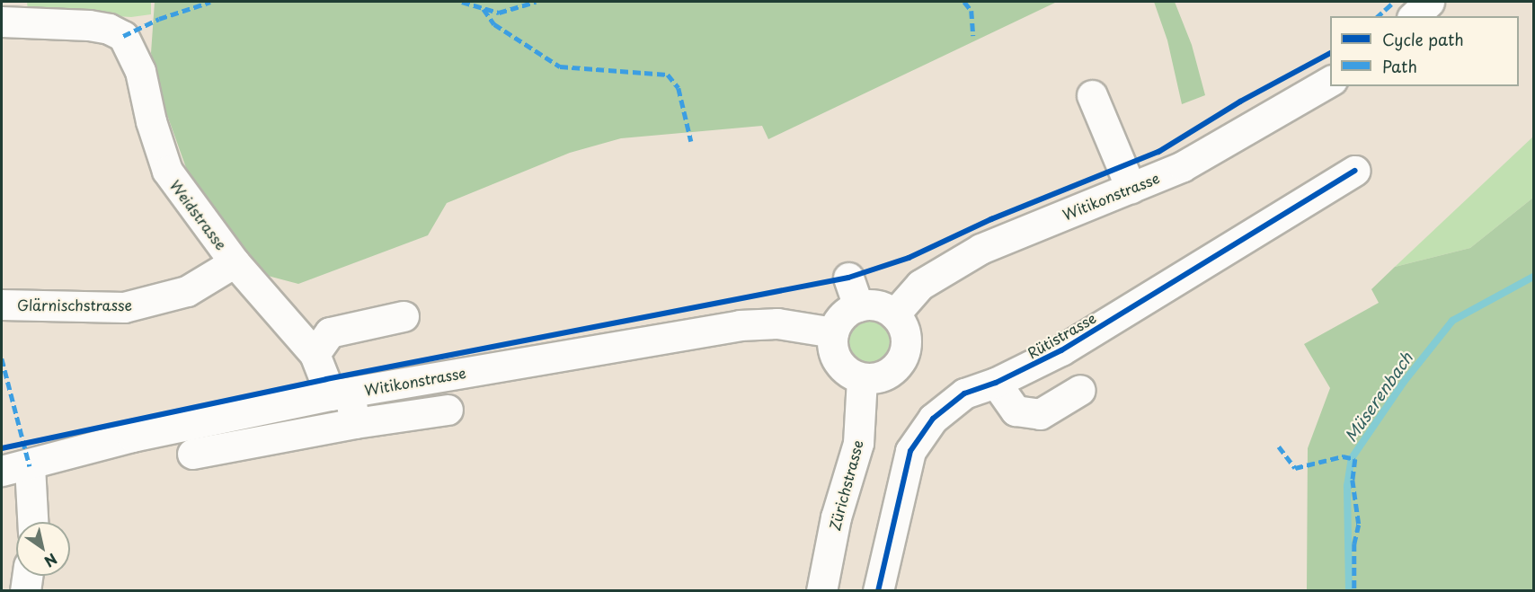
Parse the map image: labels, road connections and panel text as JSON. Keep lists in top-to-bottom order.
{
  "streets": {
    "street": [
      "Witikonstrasse",
      "Weidstrasse",
      "Glärnischstrasse",
      "Rütistrasse",
      "Zürichstrasse"
    ]
  },
  "crossings": [
    ["Witikonstrasse", "Weidstrasse"],
    ["Witikonstrasse", "Zürichstrasse"],
    ["Weidstrasse", "Glärnischstrasse"]
  ],
  "water": ["Müserenbach"],
  "legend": ["Cycle path", "Path"],
  "north": "bottom right"
}
